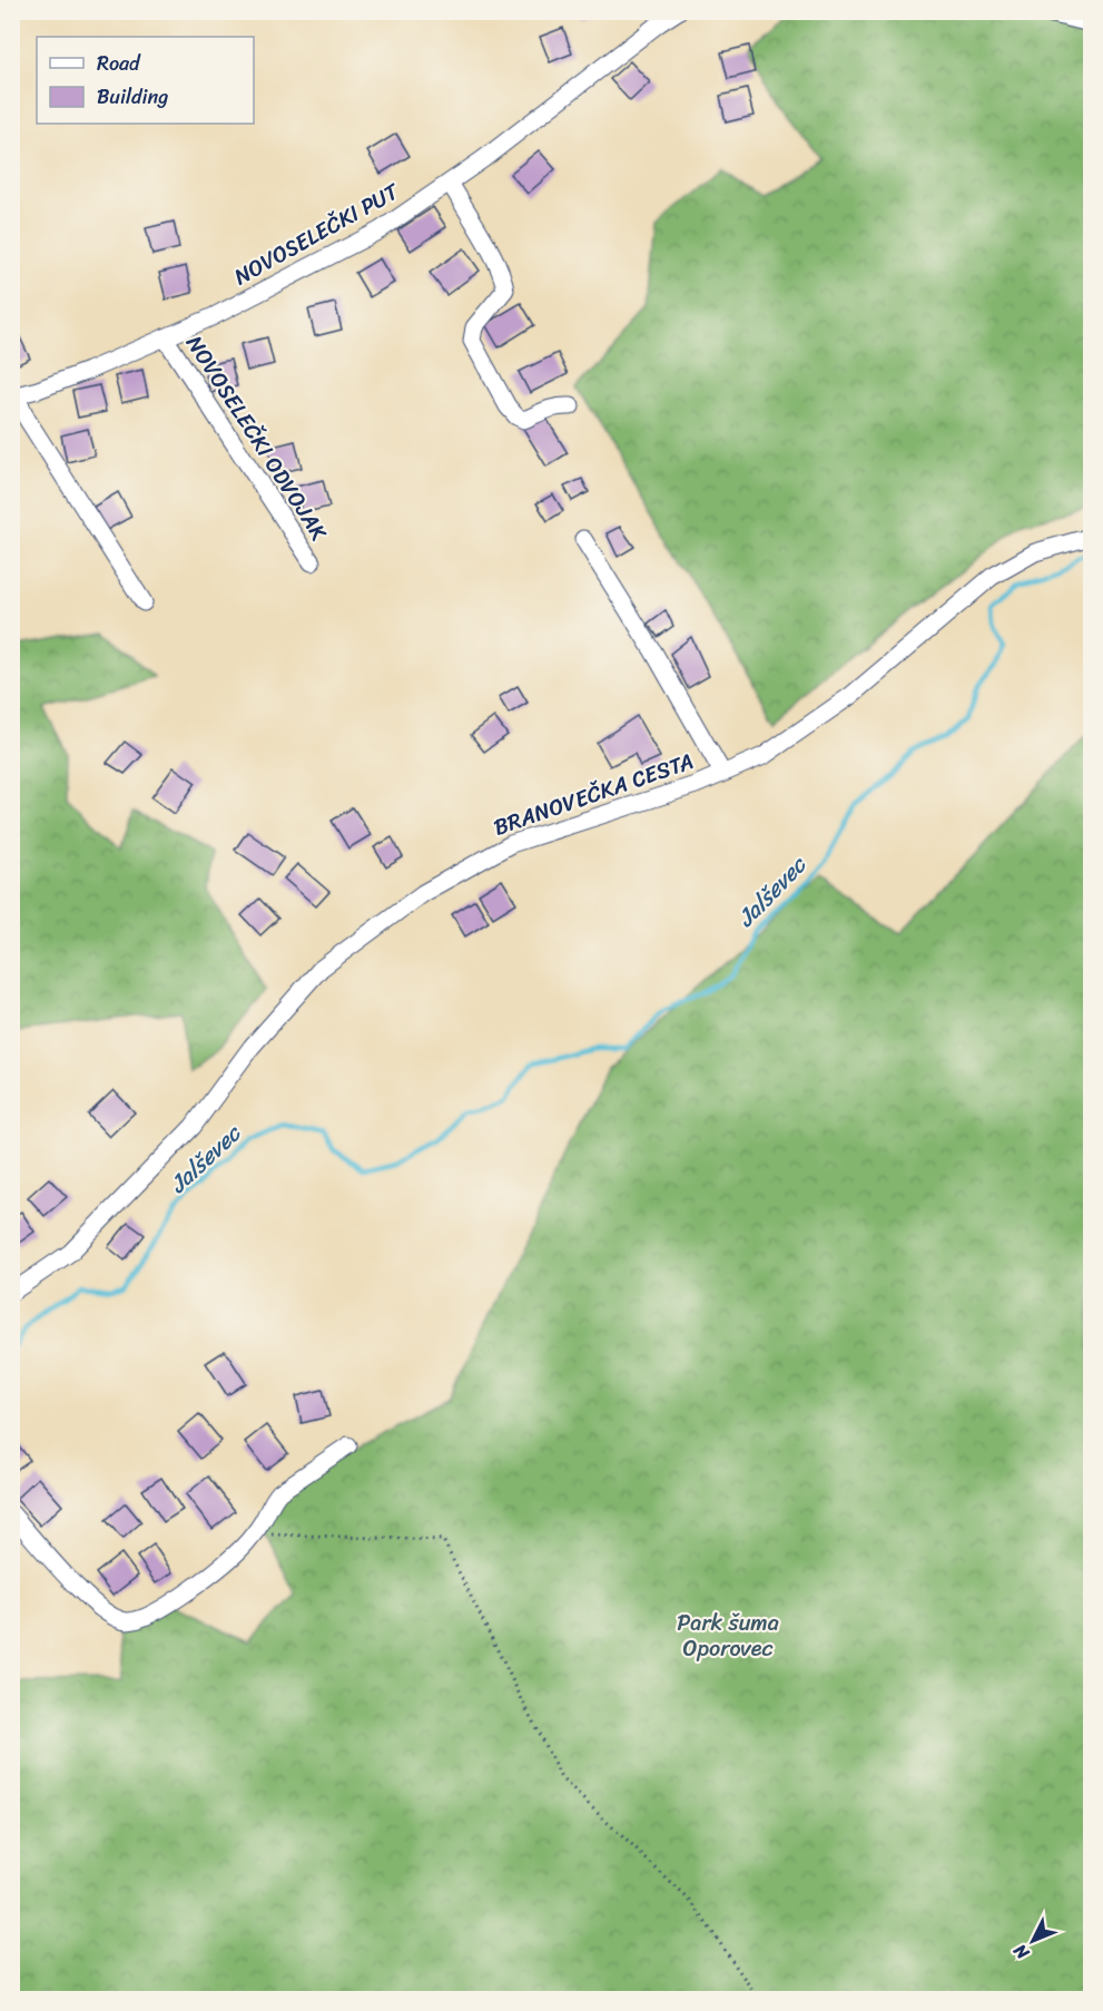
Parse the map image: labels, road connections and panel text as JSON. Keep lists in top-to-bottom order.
{
  "streets": {
    "street": ["NOVOSELEČKI PUT", "NOVOSELEČKI ODVOJAK", "BRANOVEČKA CESTA"]
  },
  "crossings": [
    ["NOVOSELEČKI PUT", "NOVOSELEČKI ODVOJAK"]
  ],
  "water": ["Jalševec"],
  "parks": ["Park šuma Oporovec"],
  "legend": ["Road", "Building"],
  "north": "bottom left"
}
